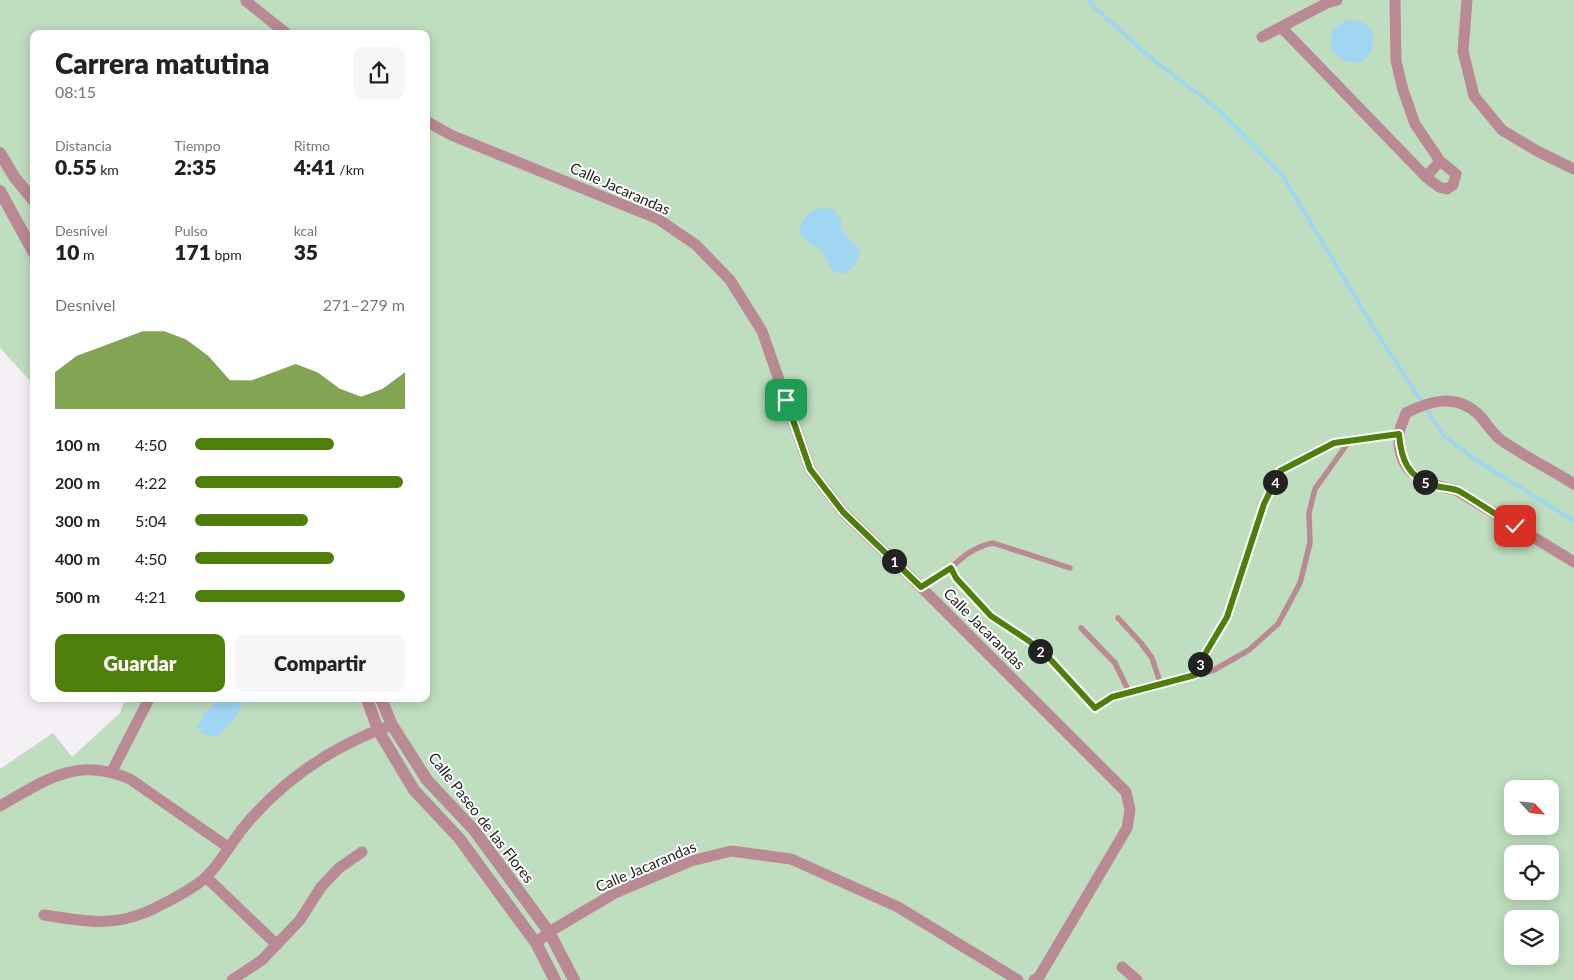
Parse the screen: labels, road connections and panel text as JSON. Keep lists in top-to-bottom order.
{
  "streets": {
    "street": ["Calle Jacarandas", "Calle Paseo de las Flores"]
  },
  "crossings": [
    ["Calle Jacarandas", "Calle Paseo de las Flores"]
  ],
  "north": "bottom right",
  "page": {
    "heading": ["Carrera matutina", "08:15"],
    "stats": [
      ["Distancia", "0.55 km"],
      ["Tiempo", "2:35"],
      ["Ritmo", "4:41 /km"],
      ["Desnivel", "10 m"],
      ["Pulso", "171 bpm"],
      ["kcal", "35"]
    ],
    "chart": ["Desnivel", "271–279 m"],
    "list": [
      {
        "name": "100 m",
        "note": "4:50"
      },
      {
        "name": "200 m",
        "note": "4:22"
      },
      {
        "name": "300 m",
        "note": "5:04"
      },
      {
        "name": "400 m",
        "note": "4:50"
      },
      {
        "name": "500 m",
        "note": "4:21"
      }
    ],
    "pins": [
      "4",
      "5",
      "1",
      "2",
      "3"
    ],
    "buttons": ["Guardar", "Compartir"]
  }
}
